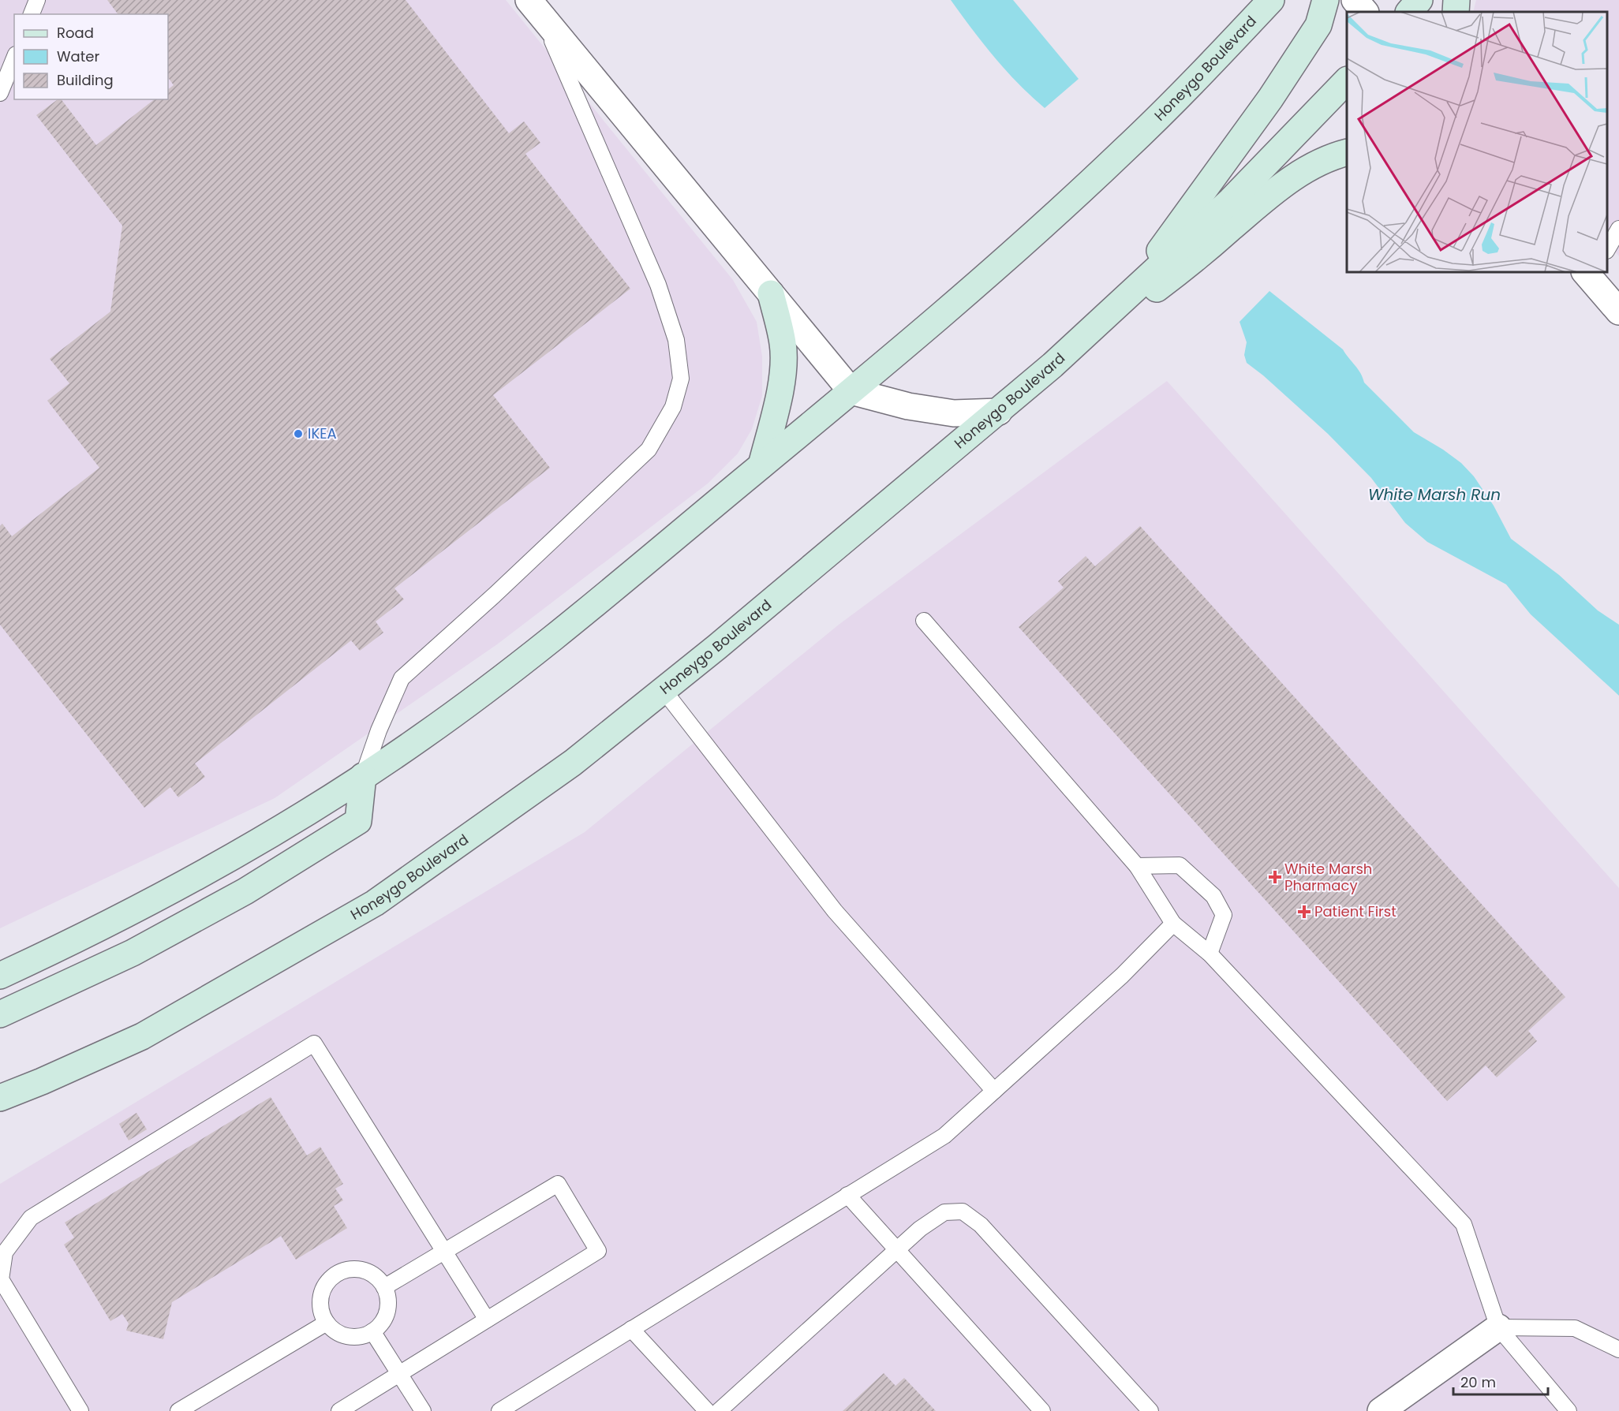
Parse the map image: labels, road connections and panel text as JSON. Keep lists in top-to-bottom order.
{
  "streets": {
    "main road": ["Honeygo Boulevard"]
  },
  "water": ["White Marsh Run"],
  "places": {
    "other": ["IKEA"],
    "health": ["White Marsh Pharmacy", "Patient First"]
  },
  "legend": ["Road", "Water", "Building"],
  "scale_bar": "20 m"
}
